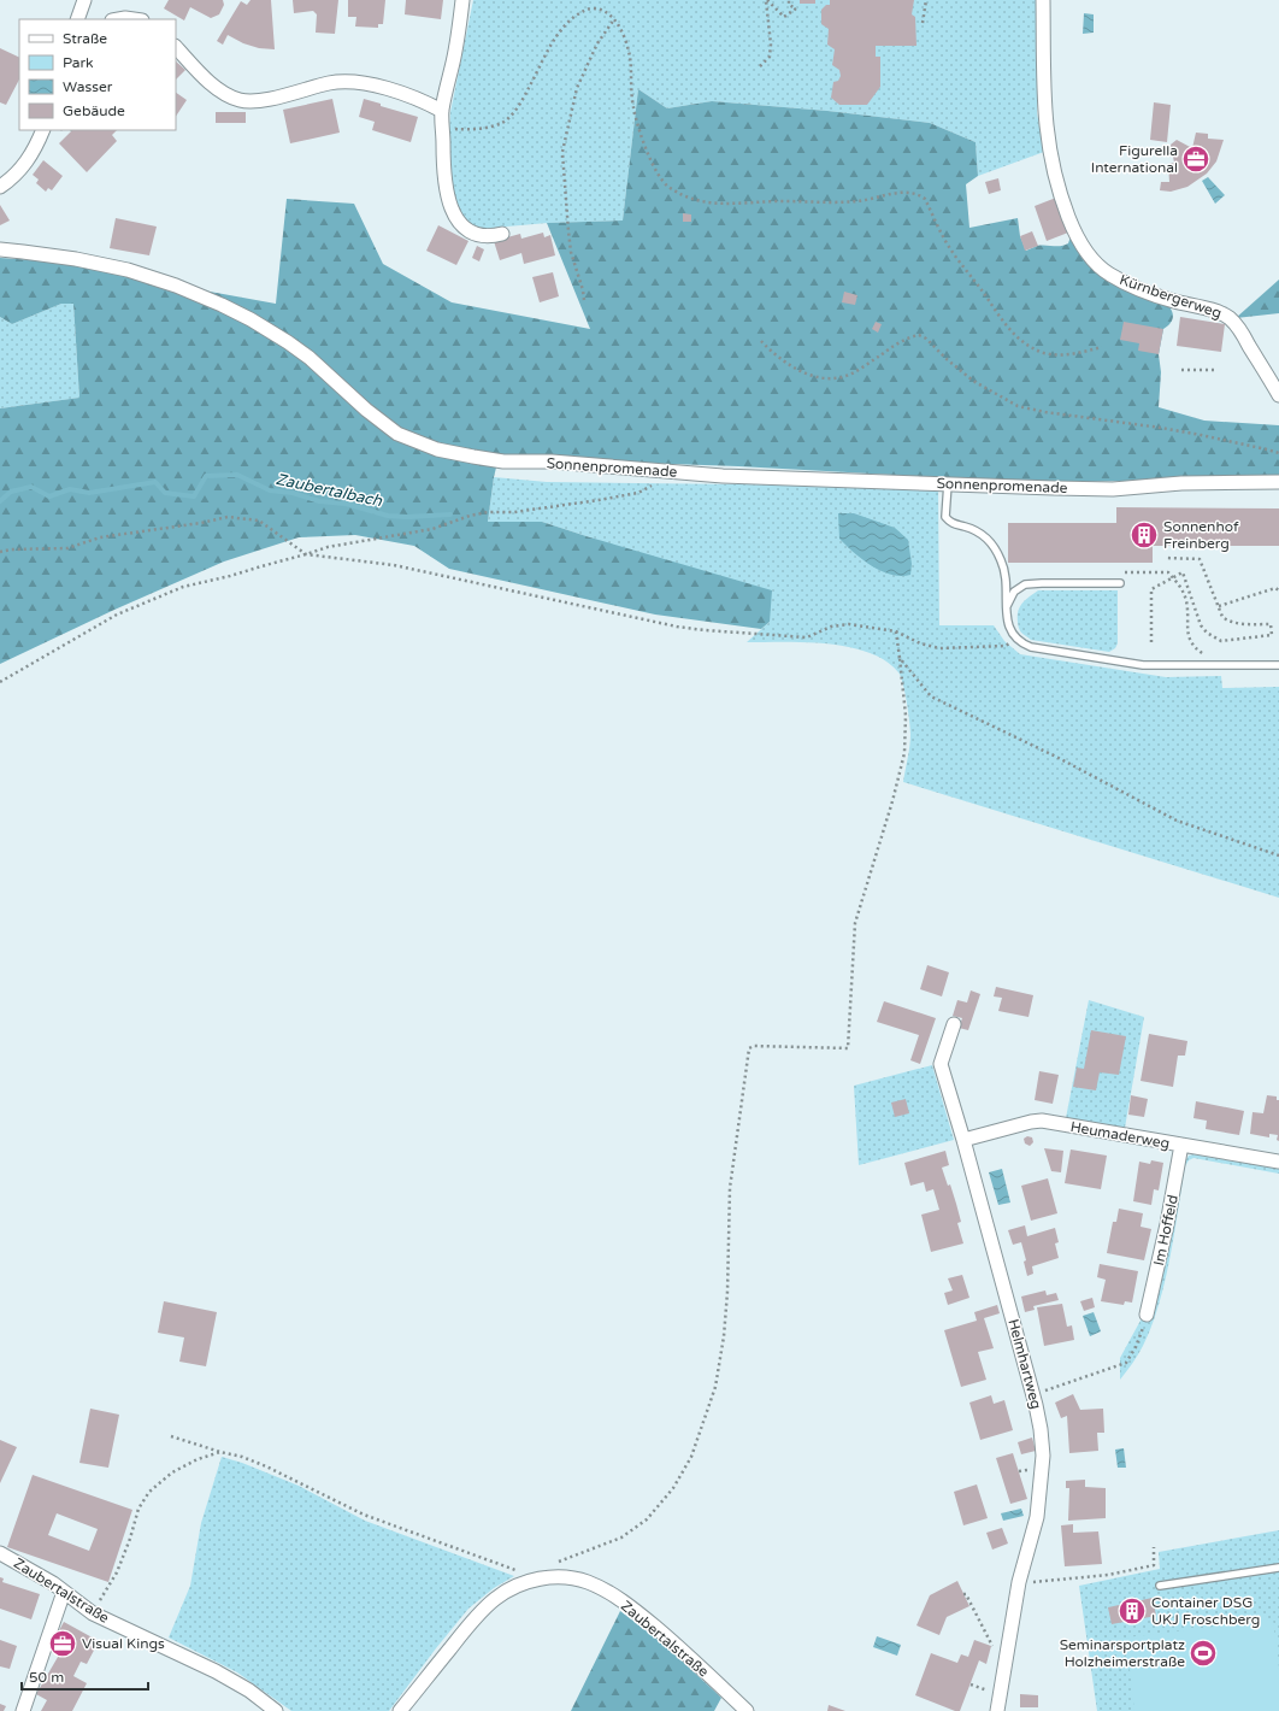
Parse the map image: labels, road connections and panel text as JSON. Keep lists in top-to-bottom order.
{
  "streets": {
    "street": [
      "Kürnbergerweg",
      "Sonnenpromenade",
      "Heumaderweg",
      "Im Hoffeld",
      "Helmhartweg",
      "Zaubertalstraße"
    ]
  },
  "crossings": [
    ["Heumaderweg", "Im Hoffeld"],
    ["Heumaderweg", "Helmhartweg"]
  ],
  "water": ["Zaubertalbach"],
  "places": {
    "office": ["Figurella International", "Visual Kings"],
    "building": ["Sonnenhof Freinberg", "Container DSG UKJ Froschberg"],
    "sports": ["Seminarsportplatz Holzheimerstraße"]
  },
  "legend": [
    "Straße",
    "Park",
    "Wasser",
    "Gebäude"
  ],
  "scale_bar": "50 m"
}
